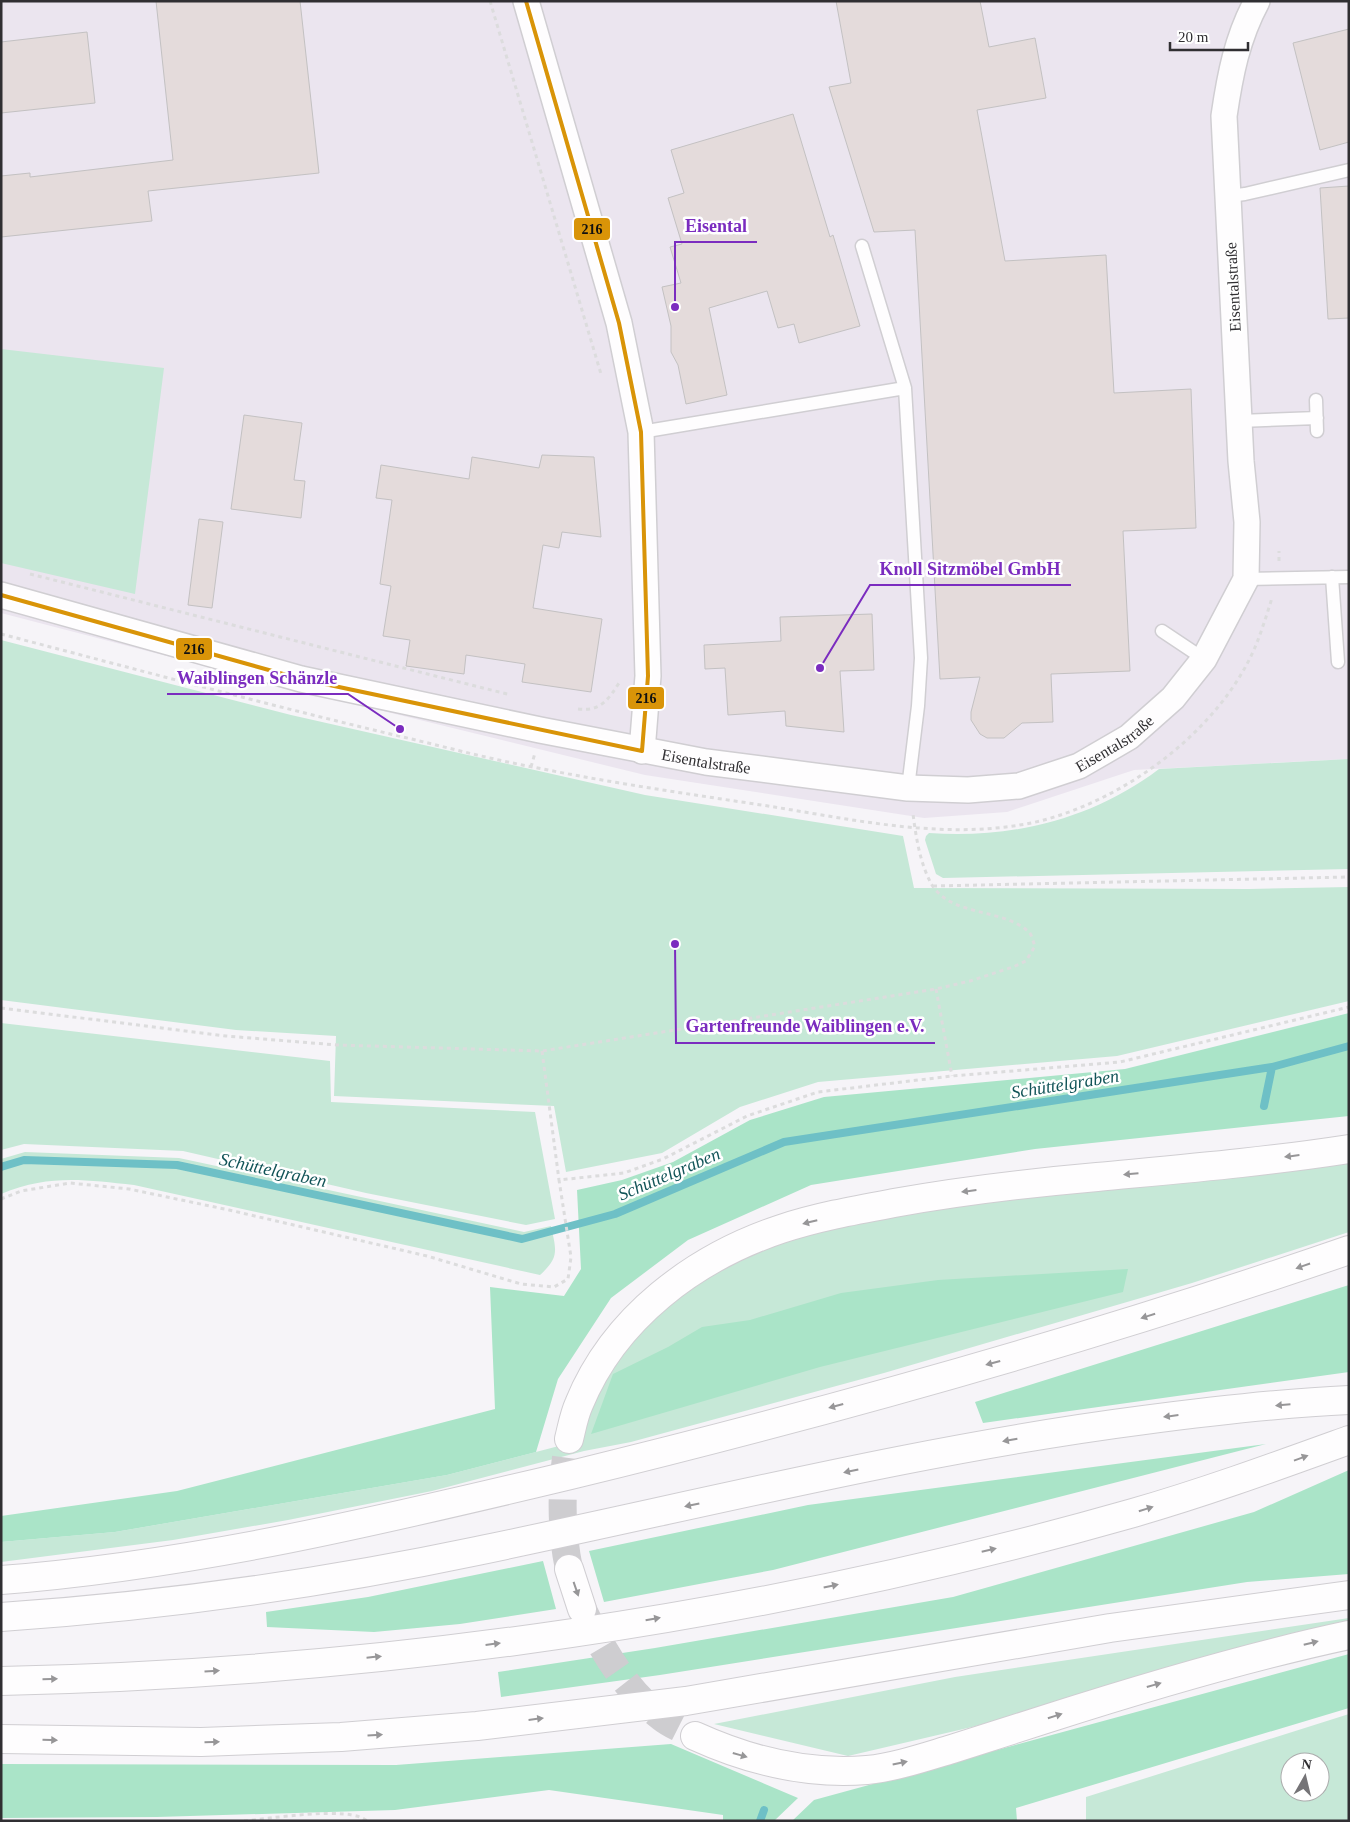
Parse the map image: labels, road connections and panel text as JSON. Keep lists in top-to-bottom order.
{
  "streets": {
    "street": ["Eisentalstraße"]
  },
  "water": ["Schüttelgraben"],
  "places": [
    "Eisental",
    "Knoll Sitzmöbel GmbH",
    "Waiblingen Schänzle",
    "Gartenfreunde Waiblingen e.V."
  ],
  "lines": ["transit line 216"],
  "scale_bar": "20 m",
  "north": "top"
}
